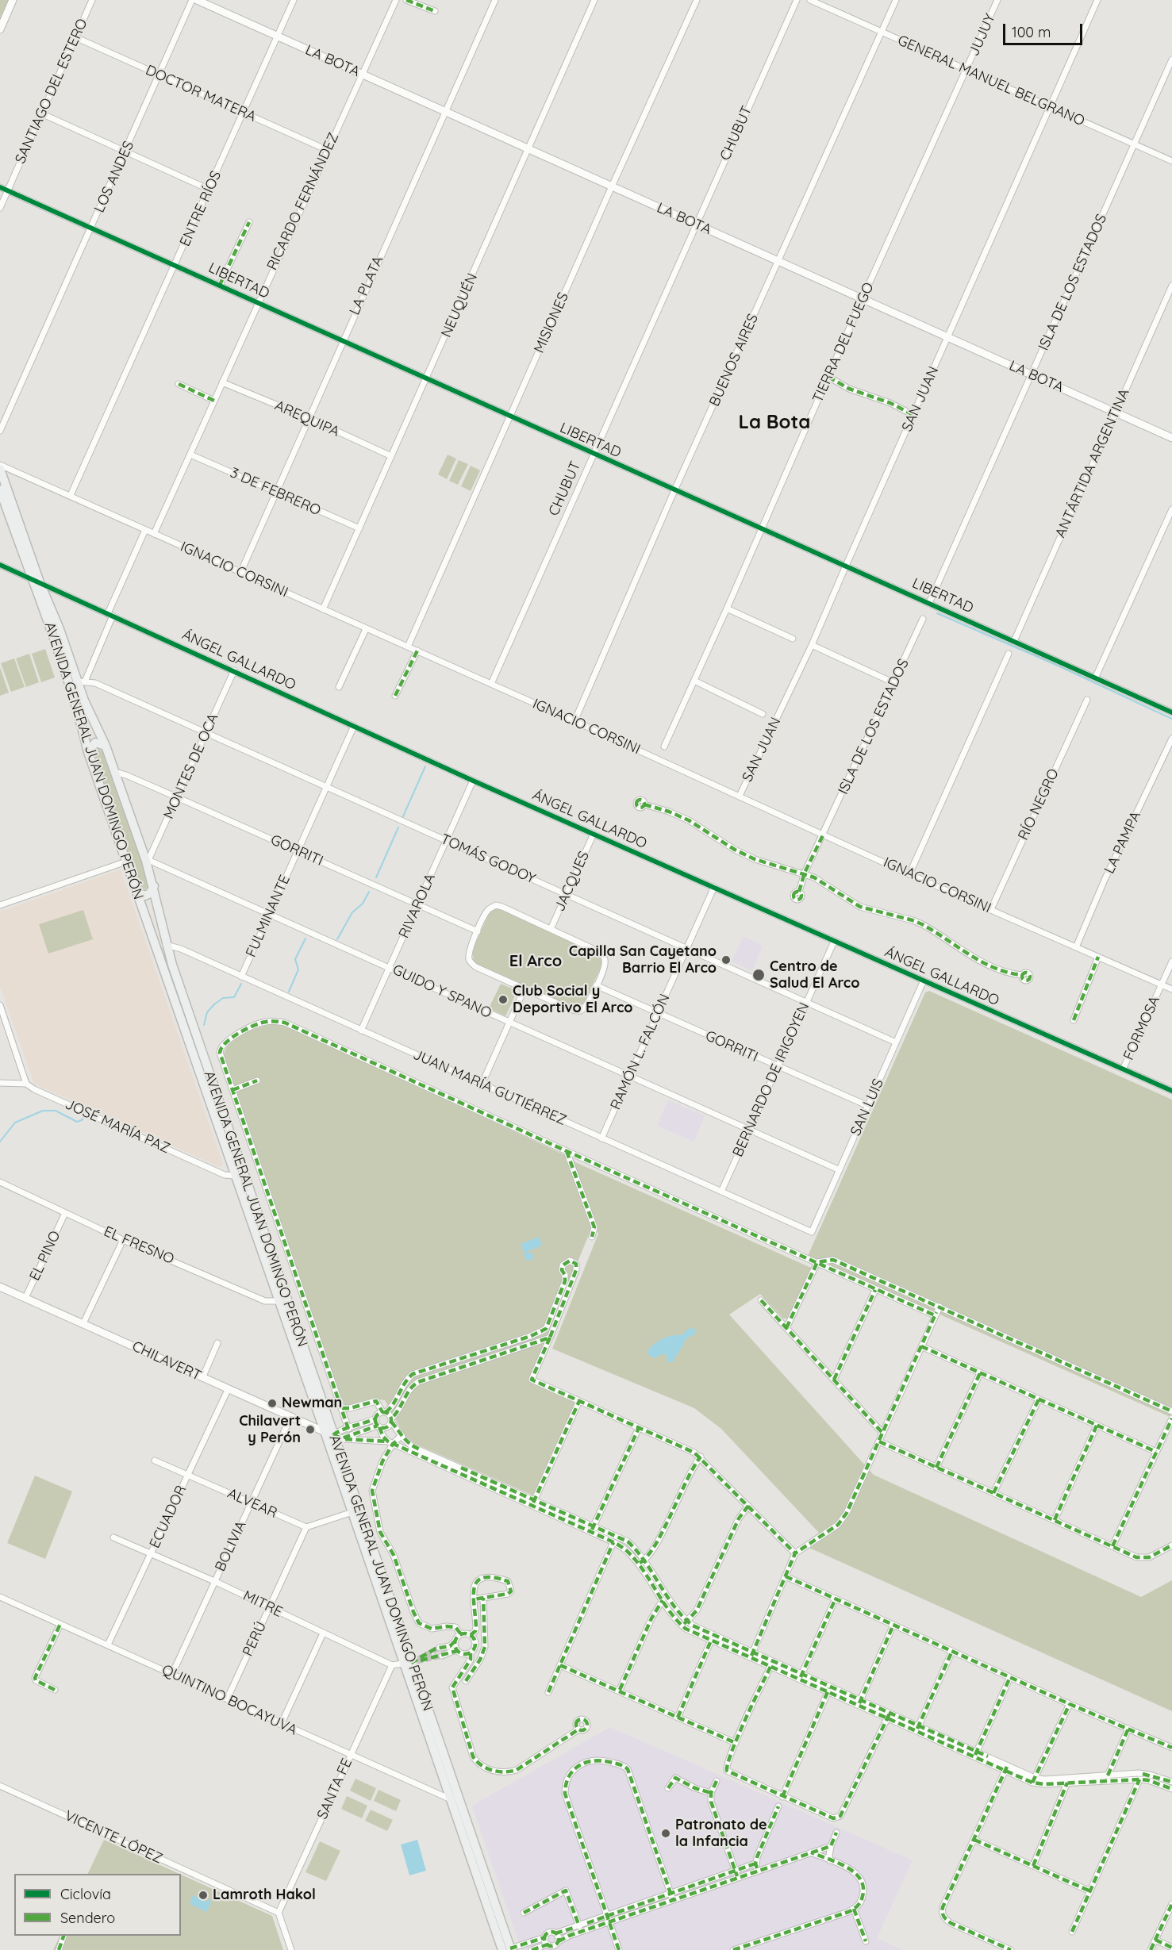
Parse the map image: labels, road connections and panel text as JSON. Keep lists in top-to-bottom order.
{
  "streets": {
    "main road": ["AVENIDA GENERAL JUAN DOMINGO PERÓN"],
    "street": [
      "JUJUY",
      "LA BOTA",
      "GENERAL MANUEL BELGRANO",
      "SANTIAGO DEL ESTERO",
      "DOCTOR MATERA",
      "CHUBUT",
      "LOS ANDES",
      "RICARDO FERNÁNDEZ",
      "ENTRE RÍOS",
      "LIBERTAD",
      "ISLA DE LOS ESTADOS",
      "LA PLATA",
      "NEUQUÉN",
      "MISIONES",
      "TIERRA DEL FUEGO",
      "BUENOS AIRES",
      "SAN JUAN",
      "AREQUIPA",
      "ANTÁRTIDA ARGENTINA",
      "3 DE FEBRERO",
      "IGNACIO CORSINI",
      "ÁNGEL GALLARDO",
      "MONTES DE OCA",
      "RÍO NEGRO",
      "LA PAMPA",
      "GORRITI",
      "TOMÁS GODOY",
      "JACQUES",
      "RIVAROLA",
      "FULMINANTE",
      "GUIDO Y SPANO",
      "FORMOSA",
      "RAMÓN L. FALCÓN",
      "BERNARDO DE IRIGOYEN",
      "JUAN MARÍA GUTIÉRREZ",
      "SAN LUIS",
      "JOSÉ MARÍA PAZ",
      "EL FRESNO",
      "EL PINO",
      "CHILAVERT",
      "ALVEAR",
      "ECUADOR",
      "BOLIVIA",
      "MITRE",
      "PERÚ",
      "QUINTINO BOCAYUVA",
      "SANTA FE",
      "VICENTE LÓPEZ"
    ]
  },
  "crossings": [
    ["JUJUY", "GENERAL MANUEL BELGRANO"],
    ["JUJUY", "TIERRA DEL FUEGO"],
    ["LA BOTA", "CHUBUT"],
    ["LA BOTA", "RICARDO FERNÁNDEZ"],
    ["LA BOTA", "ENTRE RÍOS"],
    ["LA BOTA", "ISLA DE LOS ESTADOS"],
    ["LA BOTA", "LA PLATA"],
    ["LA BOTA", "NEUQUÉN"],
    ["LA BOTA", "MISIONES"],
    ["LA BOTA", "TIERRA DEL FUEGO"],
    ["LA BOTA", "BUENOS AIRES"],
    ["LA BOTA", "SAN JUAN"],
    ["LA BOTA", "ANTÁRTIDA ARGENTINA"],
    ["GENERAL MANUEL BELGRANO", "ISLA DE LOS ESTADOS"],
    ["GENERAL MANUEL BELGRANO", "TIERRA DEL FUEGO"],
    ["GENERAL MANUEL BELGRANO", "BUENOS AIRES"],
    ["GENERAL MANUEL BELGRANO", "SAN JUAN"],
    ["SANTIAGO DEL ESTERO", "DOCTOR MATERA"],
    ["SANTIAGO DEL ESTERO", "LIBERTAD"],
    ["DOCTOR MATERA", "LOS ANDES"],
    ["DOCTOR MATERA", "RICARDO FERNÁNDEZ"],
    ["DOCTOR MATERA", "ENTRE RÍOS"],
    ["CHUBUT", "LIBERTAD"],
    ["CHUBUT", "IGNACIO CORSINI"],
    ["LOS ANDES", "LIBERTAD"],
    ["RICARDO FERNÁNDEZ", "LIBERTAD"],
    ["RICARDO FERNÁNDEZ", "AREQUIPA"],
    ["RICARDO FERNÁNDEZ", "3 DE FEBRERO"],
    ["RICARDO FERNÁNDEZ", "IGNACIO CORSINI"],
    ["ENTRE RÍOS", "LIBERTAD"],
    ["ENTRE RÍOS", "IGNACIO CORSINI"],
    ["LIBERTAD", "ISLA DE LOS ESTADOS"],
    ["LIBERTAD", "LA PLATA"],
    ["LIBERTAD", "NEUQUÉN"],
    ["LIBERTAD", "MISIONES"],
    ["LIBERTAD", "TIERRA DEL FUEGO"],
    ["LIBERTAD", "BUENOS AIRES"],
    ["LIBERTAD", "SAN JUAN"],
    ["LIBERTAD", "ANTÁRTIDA ARGENTINA"],
    ["ISLA DE LOS ESTADOS", "IGNACIO CORSINI"],
    ["LA PLATA", "AREQUIPA"],
    ["LA PLATA", "3 DE FEBRERO"],
    ["LA PLATA", "IGNACIO CORSINI"],
    ["NEUQUÉN", "AREQUIPA"],
    ["NEUQUÉN", "3 DE FEBRERO"],
    ["NEUQUÉN", "IGNACIO CORSINI"],
    ["MISIONES", "IGNACIO CORSINI"],
    ["BUENOS AIRES", "IGNACIO CORSINI"],
    ["SAN JUAN", "IGNACIO CORSINI"],
    ["IGNACIO CORSINI", "RÍO NEGRO"],
    ["IGNACIO CORSINI", "LA PAMPA"],
    ["IGNACIO CORSINI", "FORMOSA"],
    ["ÁNGEL GALLARDO", "AVENIDA GENERAL JUAN DOMINGO PERÓN"],
    ["ÁNGEL GALLARDO", "MONTES DE OCA"],
    ["ÁNGEL GALLARDO", "JACQUES"],
    ["ÁNGEL GALLARDO", "RIVAROLA"],
    ["ÁNGEL GALLARDO", "FULMINANTE"],
    ["ÁNGEL GALLARDO", "FORMOSA"],
    ["ÁNGEL GALLARDO", "RAMÓN L. FALCÓN"],
    ["ÁNGEL GALLARDO", "BERNARDO DE IRIGOYEN"],
    ["ÁNGEL GALLARDO", "SAN LUIS"],
    ["AVENIDA GENERAL JUAN DOMINGO PERÓN", "MONTES DE OCA"],
    ["AVENIDA GENERAL JUAN DOMINGO PERÓN", "GORRITI"],
    ["AVENIDA GENERAL JUAN DOMINGO PERÓN", "TOMÁS GODOY"],
    ["AVENIDA GENERAL JUAN DOMINGO PERÓN", "GUIDO Y SPANO"],
    ["AVENIDA GENERAL JUAN DOMINGO PERÓN", "JUAN MARÍA GUTIÉRREZ"],
    ["AVENIDA GENERAL JUAN DOMINGO PERÓN", "JOSÉ MARÍA PAZ"],
    ["AVENIDA GENERAL JUAN DOMINGO PERÓN", "EL FRESNO"],
    ["AVENIDA GENERAL JUAN DOMINGO PERÓN", "CHILAVERT"],
    ["AVENIDA GENERAL JUAN DOMINGO PERÓN", "QUINTINO BOCAYUVA"],
    ["MONTES DE OCA", "GORRITI"],
    ["MONTES DE OCA", "TOMÁS GODOY"],
    ["MONTES DE OCA", "GUIDO Y SPANO"],
    ["GORRITI", "RIVAROLA"],
    ["GORRITI", "FULMINANTE"],
    ["GORRITI", "RAMÓN L. FALCÓN"],
    ["GORRITI", "BERNARDO DE IRIGOYEN"],
    ["GORRITI", "SAN LUIS"],
    ["TOMÁS GODOY", "JACQUES"],
    ["TOMÁS GODOY", "RIVAROLA"],
    ["TOMÁS GODOY", "FULMINANTE"],
    ["TOMÁS GODOY", "RAMÓN L. FALCÓN"],
    ["TOMÁS GODOY", "BERNARDO DE IRIGOYEN"],
    ["TOMÁS GODOY", "SAN LUIS"],
    ["RIVAROLA", "GUIDO Y SPANO"],
    ["RIVAROLA", "JUAN MARÍA GUTIÉRREZ"],
    ["FULMINANTE", "GUIDO Y SPANO"],
    ["FULMINANTE", "JUAN MARÍA GUTIÉRREZ"],
    ["GUIDO Y SPANO", "RAMÓN L. FALCÓN"],
    ["GUIDO Y SPANO", "BERNARDO DE IRIGOYEN"],
    ["GUIDO Y SPANO", "SAN LUIS"],
    ["RAMÓN L. FALCÓN", "JUAN MARÍA GUTIÉRREZ"],
    ["BERNARDO DE IRIGOYEN", "JUAN MARÍA GUTIÉRREZ"],
    ["JUAN MARÍA GUTIÉRREZ", "SAN LUIS"],
    ["EL FRESNO", "EL PINO"],
    ["EL PINO", "CHILAVERT"],
    ["CHILAVERT", "ECUADOR"],
    ["CHILAVERT", "BOLIVIA"],
    ["ALVEAR", "ECUADOR"],
    ["ALVEAR", "BOLIVIA"],
    ["ALVEAR", "PERÚ"],
    ["ECUADOR", "MITRE"],
    ["ECUADOR", "QUINTINO BOCAYUVA"],
    ["BOLIVIA", "MITRE"],
    ["BOLIVIA", "QUINTINO BOCAYUVA"],
    ["MITRE", "PERÚ"],
    ["MITRE", "SANTA FE"],
    ["PERÚ", "QUINTINO BOCAYUVA"],
    ["QUINTINO BOCAYUVA", "SANTA FE"],
    ["SANTA FE", "VICENTE LÓPEZ"]
  ],
  "districts": ["La Bota", "El Arco"],
  "places": [
    "Capilla San Cayetano Barrio El Arco",
    "Centro de Salud El Arco",
    "Club Social y Deportivo El Arco",
    "Newman",
    "Chilavert y Perón",
    "Patronato de la Infancia",
    "Lamroth Hakol"
  ],
  "legend": ["Ciclovía", "Sendero"],
  "scale_bar": "100 m"
}
